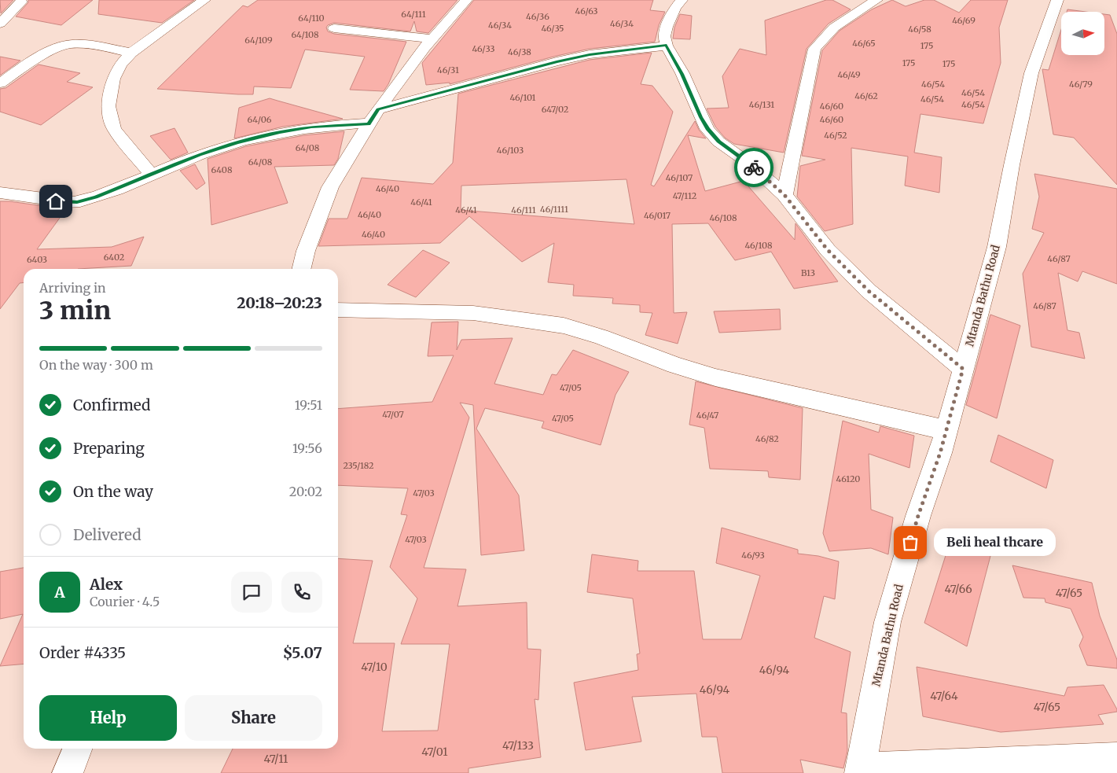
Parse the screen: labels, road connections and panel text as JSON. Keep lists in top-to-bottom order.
{
  "streets": {
    "street": ["Mtanda Bathu Road"]
  },
  "places": ["Beli heal thcare"],
  "house_numbers": [
    "46/63",
    "64/111",
    "46/36",
    "64/110",
    "46/69",
    "46/34",
    "46/34",
    "46/35",
    "46/58",
    "64/108",
    "64/109",
    "46/65",
    "175",
    "46/33",
    "46/38",
    "175",
    "175",
    "46/31",
    "46/49",
    "46/54",
    "46/79",
    "46/54",
    "46/62",
    "46/101",
    "46/54",
    "46/131",
    "46/54",
    "46/60",
    "647/02",
    "64/06",
    "46/60",
    "46/52",
    "64/08",
    "46/103",
    "64/08",
    "6408",
    "46/107",
    "46/40",
    "47/112",
    "46/41",
    "46/1111",
    "46/41",
    "46/111",
    "46/40",
    "46/017",
    "46/108",
    "46/40",
    "46/108",
    "6402",
    "46/87",
    "6403",
    "B13",
    "46/87",
    "47/05",
    "47/07",
    "46/47",
    "47/05",
    "46/82",
    "235/182",
    "46120",
    "47/03",
    "47/03",
    "46/93",
    "47/66",
    "47/65",
    "47/10",
    "46/94",
    "46/94",
    "47/64",
    "47/65",
    "47/133",
    "47/01",
    "47/11"
  ],
  "north": "right",
  "page": {
    "heading": ["3 min", "Arriving in", "20:18–20:23"],
    "panel": [
      "Alex",
      "Courier · 4.5",
      "Order #4335",
      "$5.07"
    ],
    "bar": "On the way · 300 m",
    "list": [
      ["Confirmed", "19:51"],
      ["Preparing", "19:56"],
      ["On the way", "20:02"],
      "Delivered"
    ],
    "bubble": "Beli heal thcare",
    "round": "A",
    "buttons": ["Help", "Share"]
  }
}
